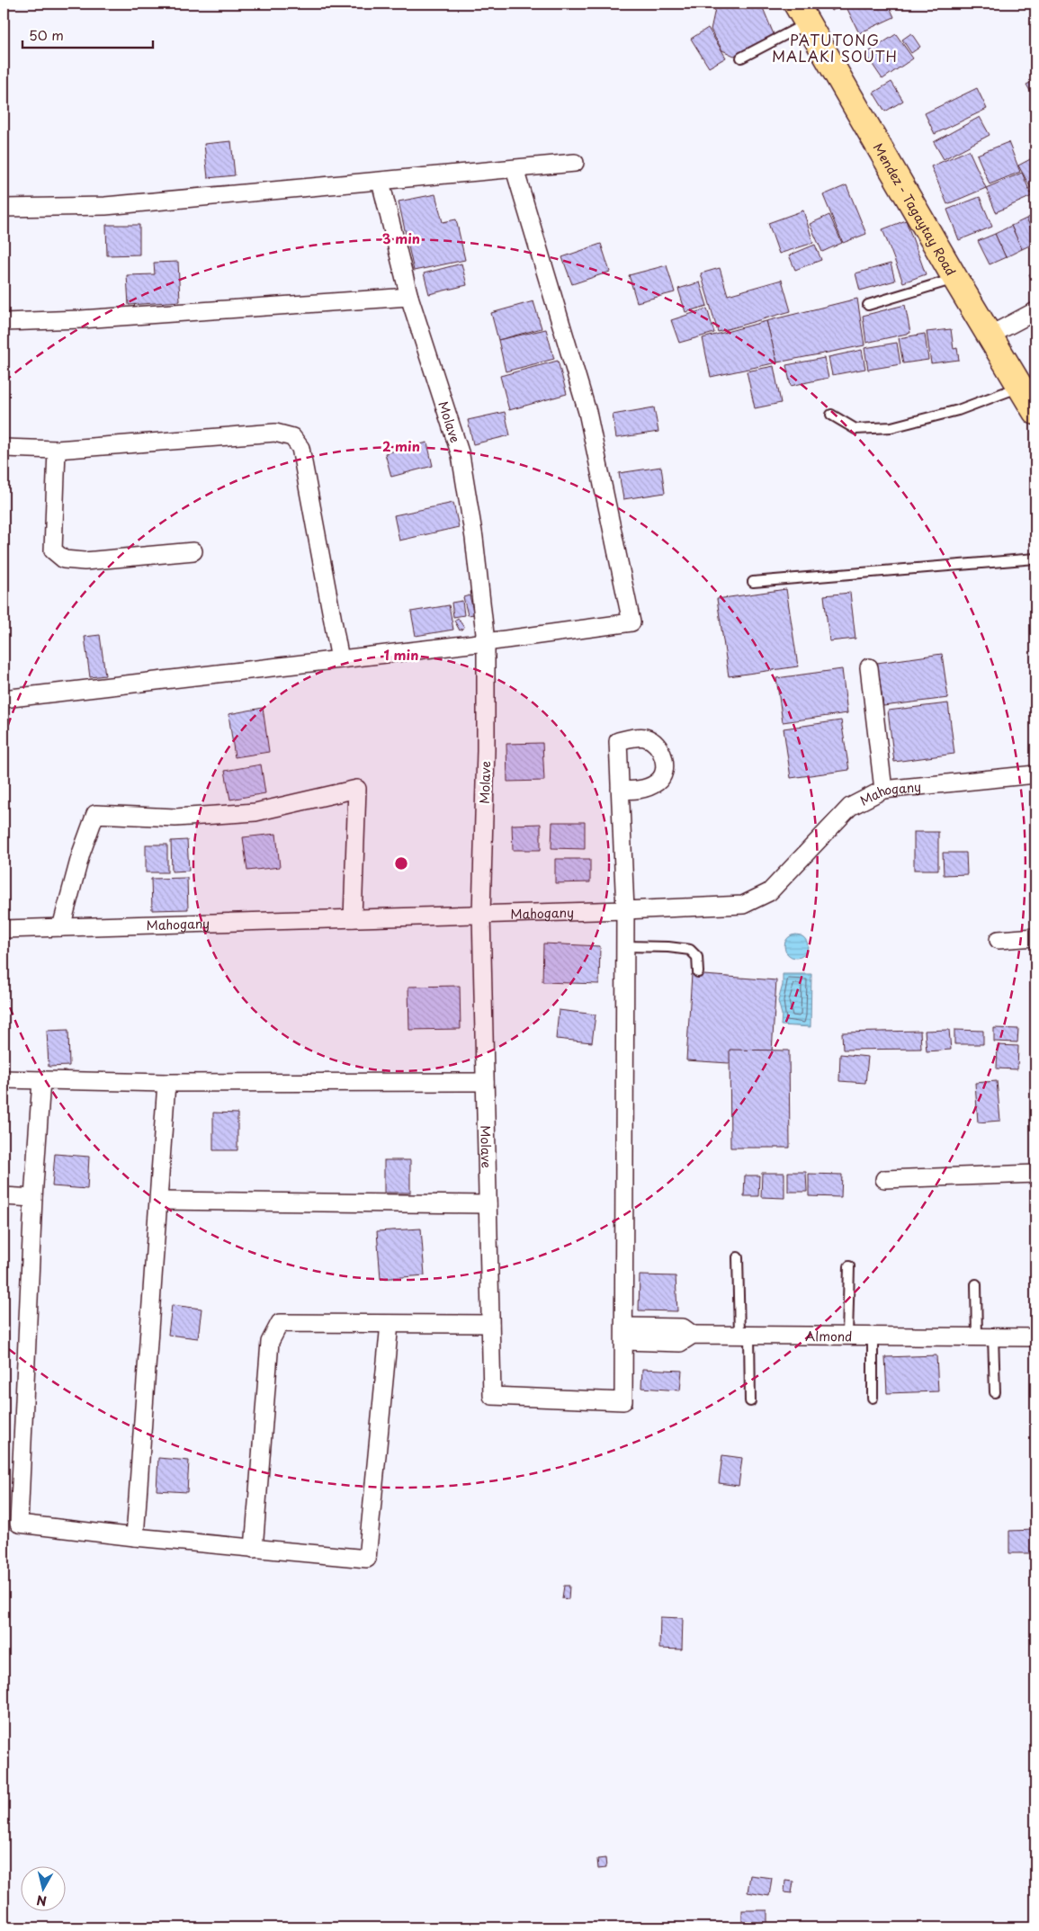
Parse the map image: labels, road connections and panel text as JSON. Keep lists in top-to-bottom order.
{
  "streets": {
    "main road": ["Mendez - Tagaytay Road"],
    "street": ["Molave", "Mahogany", "Almond"]
  },
  "crossings": [
    ["Molave", "Mahogany"],
    ["Molave", "Almond"]
  ],
  "districts": ["PATUTONG MALAKI SOUTH"],
  "scale_bar": "50 m",
  "north": "bottom",
  "rings": ["3 min", "2 min", "1 min"]
}
